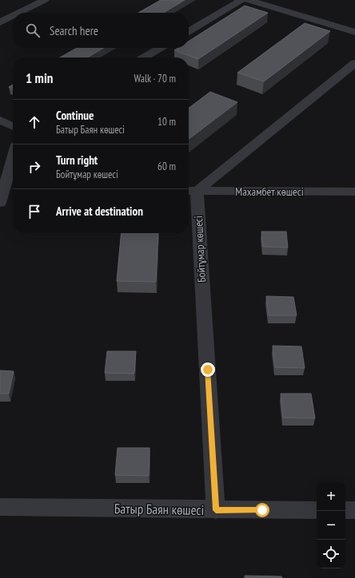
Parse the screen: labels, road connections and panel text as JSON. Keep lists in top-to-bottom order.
{
  "streets": {
    "street": ["Махамбет көшесі", "Бойтұмар көшесі", "Батыр Баян көшесі"]
  },
  "crossings": [
    ["Махамбет көшесі", "Бойтұмар көшесі"],
    ["Бойтұмар көшесі", "Батыр Баян көшесі"]
  ],
  "page": {
    "search": "Search here",
    "heading": ["1 min", "Walk · 70 m"],
    "list": [
      ["Continue", "Батыр Баян көшесі", "10 m"],
      ["Turn right", "Бойтұмар көшесі", "60 m"],
      "Arrive at destination"
    ],
    "map_buttons": ["+", "−"]
  }
}
